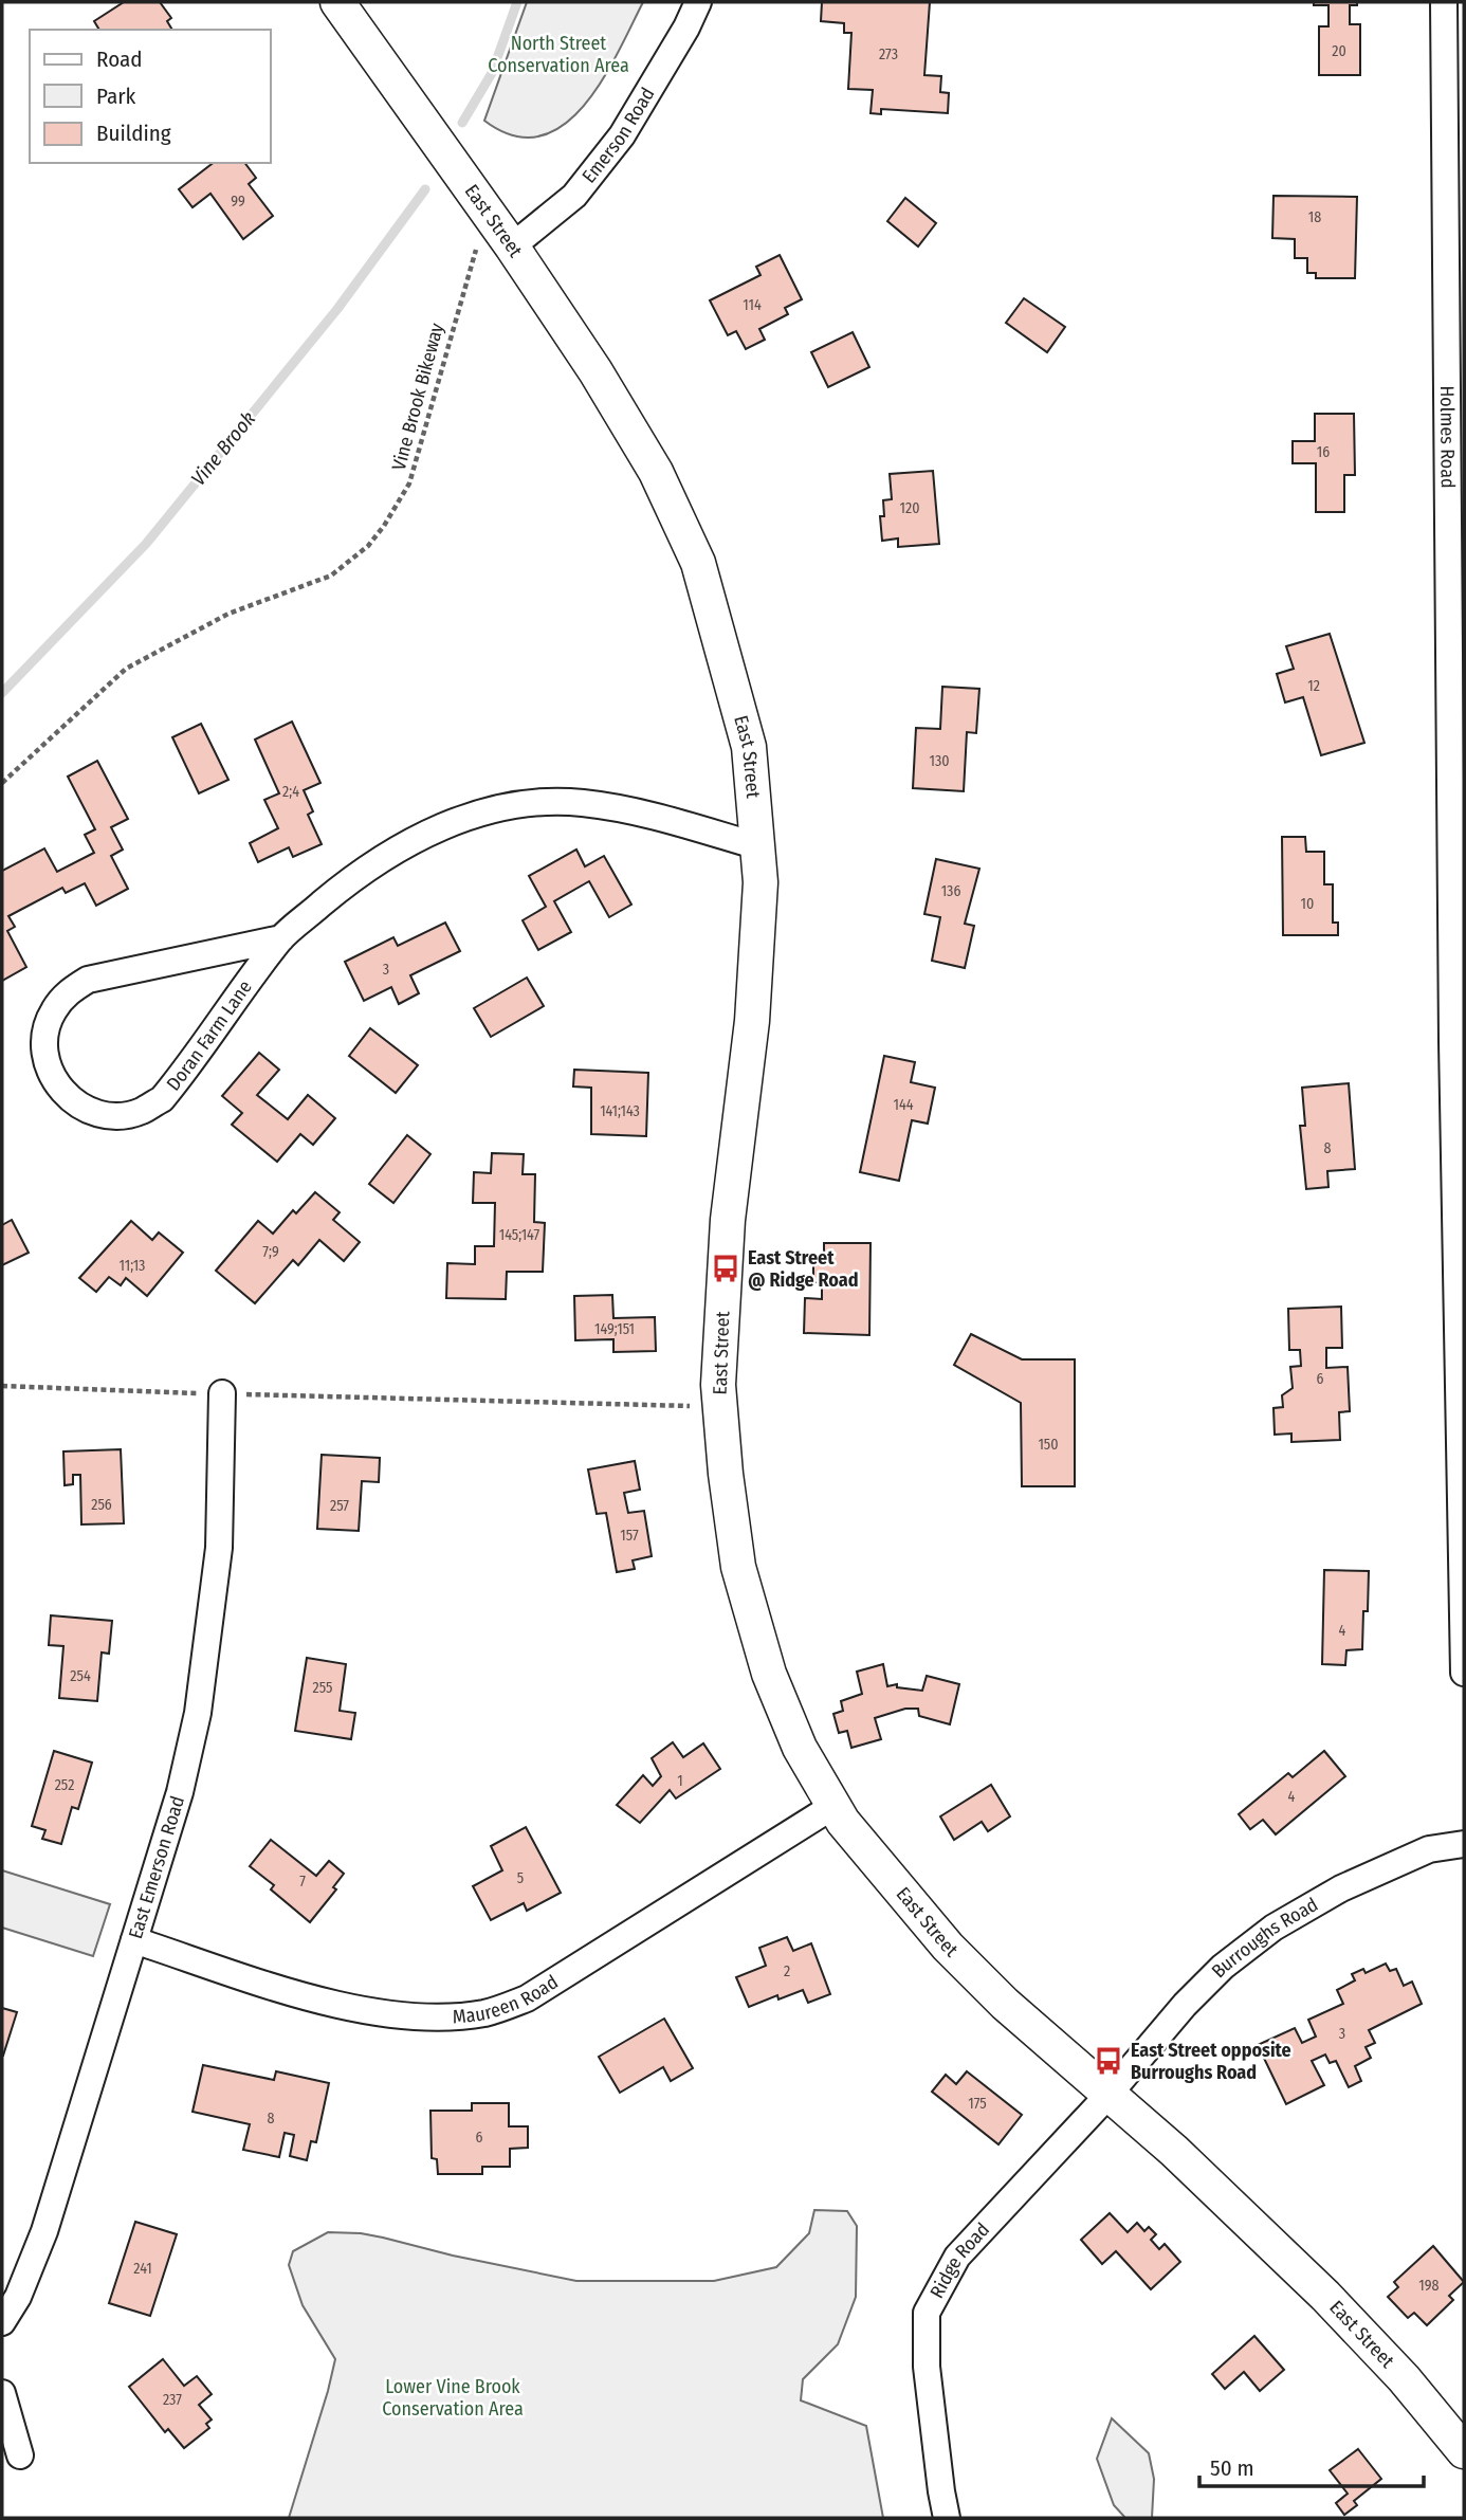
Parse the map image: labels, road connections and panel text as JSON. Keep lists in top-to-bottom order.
{
  "streets": {
    "street": [
      "Emerson Road",
      "East Street",
      "Holmes Road",
      "Doran Farm Lane",
      "East Emerson Road",
      "Burroughs Road",
      "Maureen Road",
      "Ridge Road"
    ],
    "path": ["Vine Brook Bikeway"]
  },
  "crossings": [
    ["Emerson Road", "East Street"],
    ["East Street", "Doran Farm Lane"],
    ["East Street", "Burroughs Road"],
    ["East Street", "Maureen Road"],
    ["East Street", "Ridge Road"],
    ["East Emerson Road", "Maureen Road"],
    ["Burroughs Road", "Ridge Road"]
  ],
  "water": ["Vine Brook"],
  "parks": ["North Street Conservation Area", "Lower Vine Brook Conservation Area"],
  "places": {
    "bus stop": ["East Street @ Ridge Road", "East Street opposite Burroughs Road"]
  },
  "house_numbers": [
    "20",
    "273",
    "99",
    "18",
    "114",
    "16",
    "120",
    "12",
    "130",
    "2;4",
    "136",
    "10",
    "3",
    "144",
    "141;143",
    "8",
    "145;147",
    "7;9",
    "11;13",
    "149;151",
    "6",
    "150",
    "256",
    "257",
    "157",
    "4",
    "254",
    "255",
    "1",
    "252",
    "4",
    "5",
    "7",
    "2",
    "3",
    "175",
    "8",
    "6",
    "241",
    "198",
    "237"
  ],
  "legend": ["Road", "Park", "Building"],
  "scale_bar": "50 m"
}
